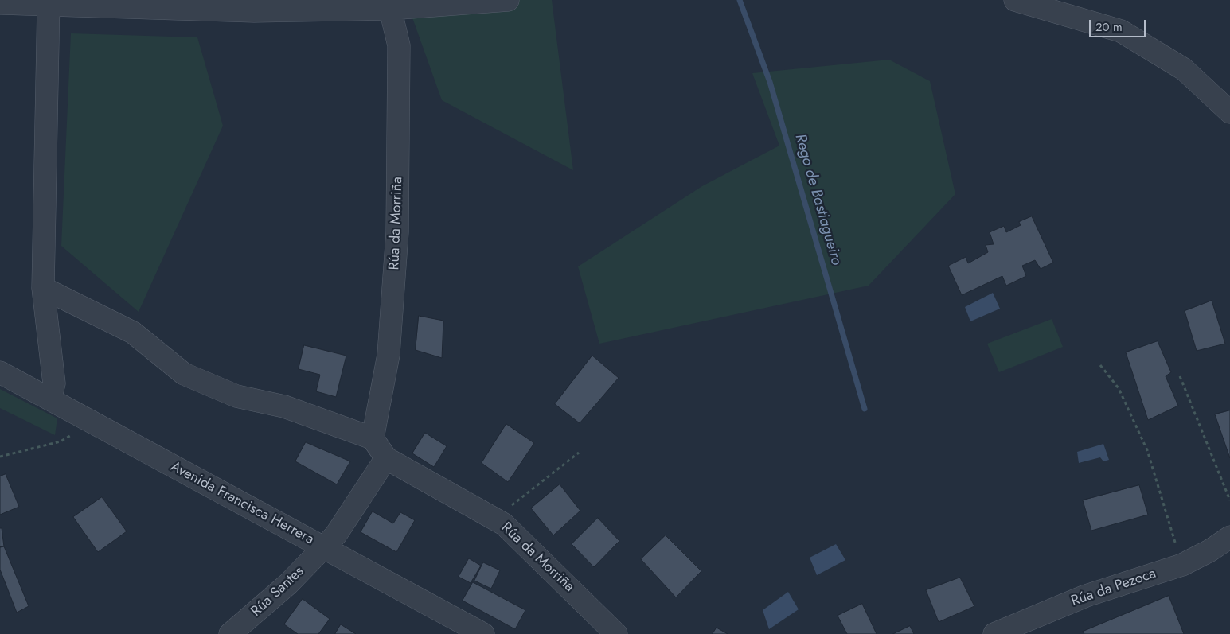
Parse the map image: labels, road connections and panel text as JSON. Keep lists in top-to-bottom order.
{
  "streets": {
    "street": [
      "Rúa da Morriña",
      "Avenida Francisca Herrera",
      "Rúa da Pezoca",
      "Rúa Santes"
    ]
  },
  "crossings": [
    ["Avenida Francisca Herrera", "Rúa Santes"]
  ],
  "water": ["Rego de Bastiagueiro"],
  "scale_bar": "20 m"
}
